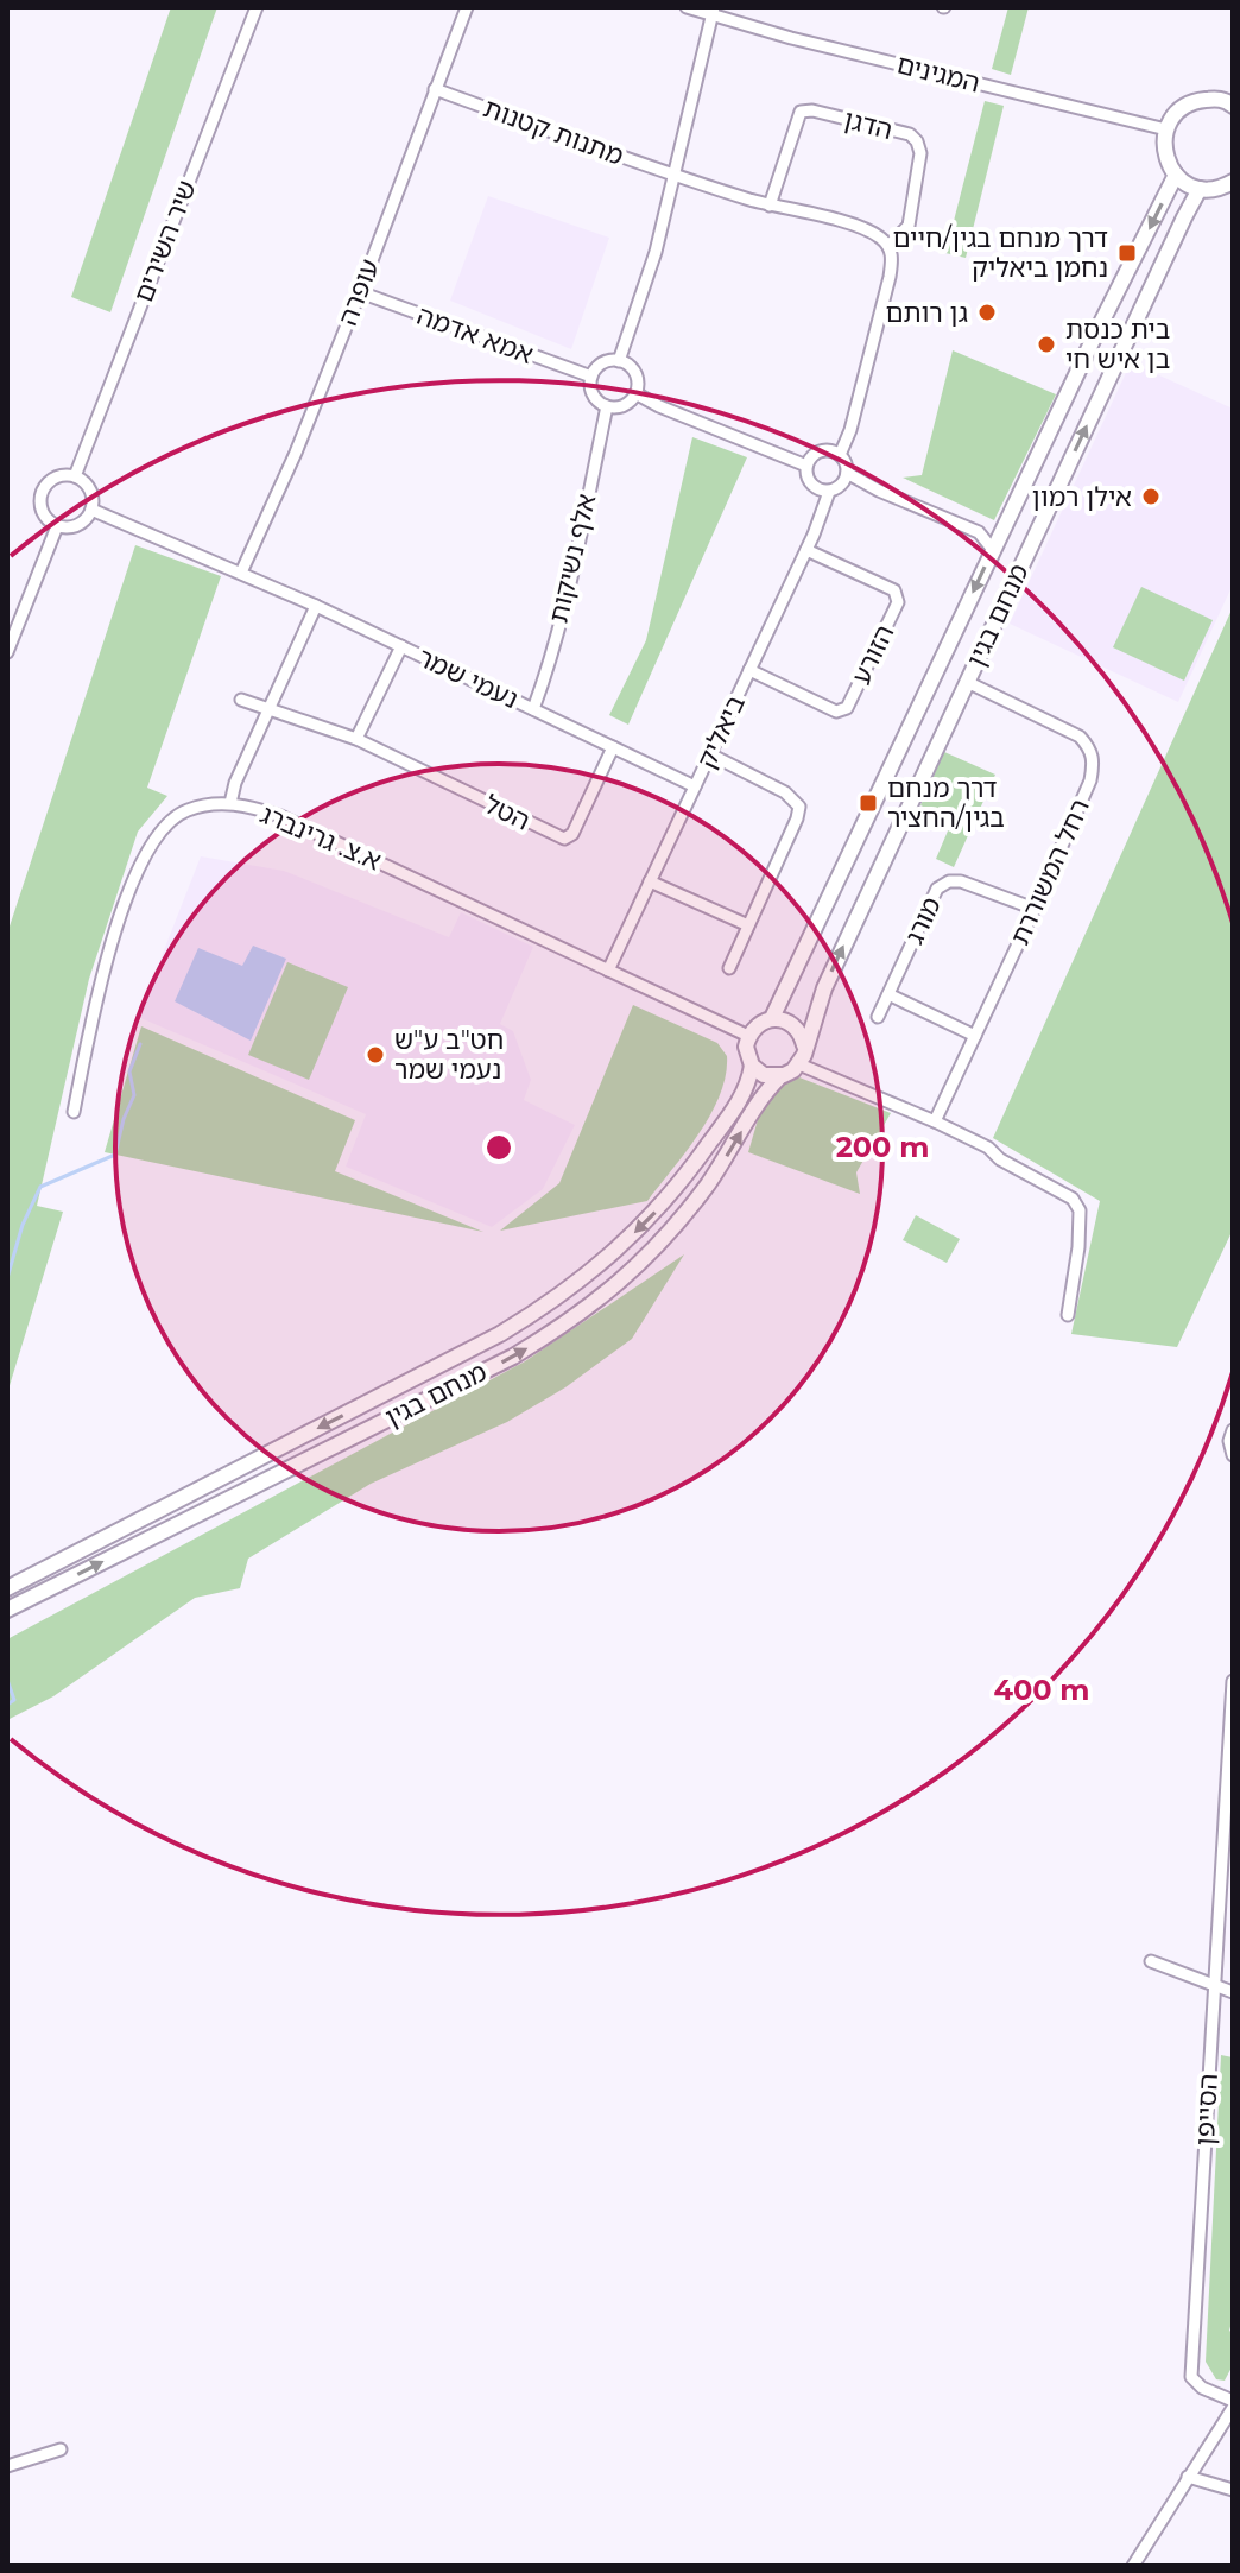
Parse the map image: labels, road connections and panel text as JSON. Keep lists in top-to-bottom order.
{
  "streets": {
    "main road": ["מנחם בגין"],
    "street": [
      "המגינים",
      "הדגן",
      "מתנות קטנות",
      "שיר השירים",
      "עופרה",
      "אמא אדמה",
      "אלף נשיקות",
      "הזורע",
      "נעמי שמר",
      "ביאליק",
      "הטל",
      "א.צ. גרינברג",
      "רחל המשוררת",
      "מורג",
      "הסייפן"
    ]
  },
  "crossings": [
    ["מתנות קטנות", "עופרה"],
    ["שיר השירים", "נעמי שמר"],
    ["עופרה", "אמא אדמה"],
    ["עופרה", "נעמי שמר"],
    ["אמא אדמה", "אלף נשיקות"],
    ["אלף נשיקות", "נעמי שמר"],
    ["מנחם בגין", "א.צ. גרינברג"],
    ["מנחם בגין", "רחל המשוררת"],
    ["הזורע", "ביאליק"],
    ["נעמי שמר", "ביאליק"],
    ["נעמי שמר", "הטל"],
    ["ביאליק", "א.צ. גרינברג"],
    ["רחל המשוררת", "מורג"]
  ],
  "places": {
    "transit": ["דרך מנחם בגין/חיים נחמן ביאליק", "דרך מנחם בגין/החציר"],
    "other": [
      "גן רותם",
      "בית כנסת בן איש חי",
      "אילן רמון",
      "חט\"ב ע\"ש נעמי שמר"
    ]
  },
  "rings": ["200 m", "400 m"]
}
